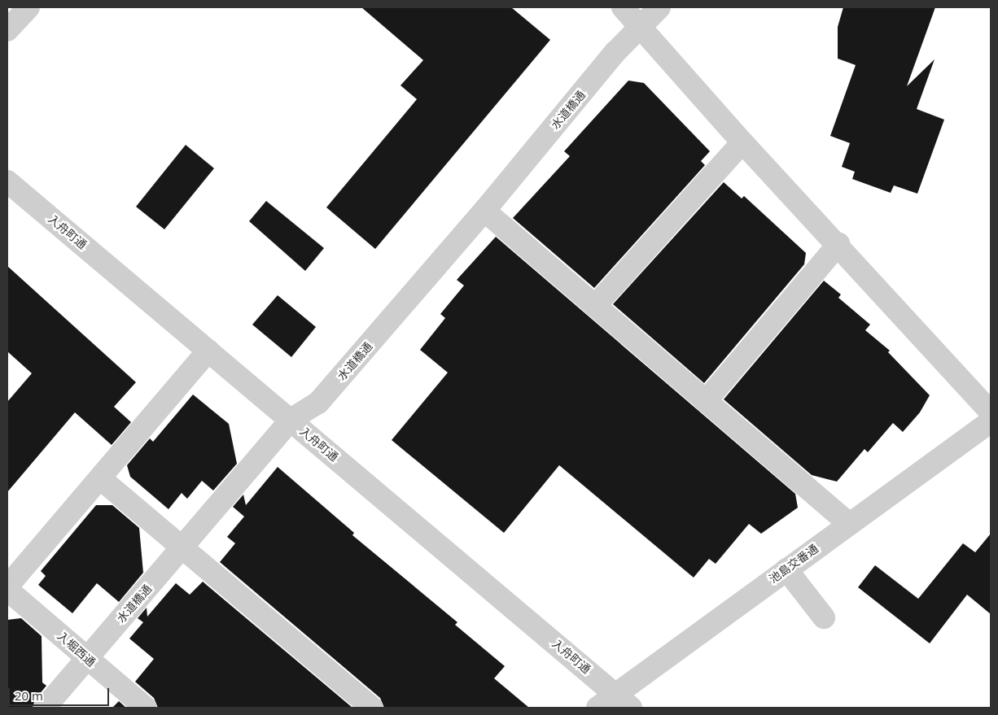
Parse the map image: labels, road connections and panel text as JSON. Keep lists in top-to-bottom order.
{
  "streets": {
    "street": [
      "水道橋通",
      "入舟町通",
      "池島交番通",
      "入堀西通"
    ]
  },
  "crossings": [
    ["水道橋通", "入舟町通"],
    ["水道橋通", "入堀西通"],
    ["入舟町通", "池島交番通"]
  ],
  "scale_bar": "20 m"
}
